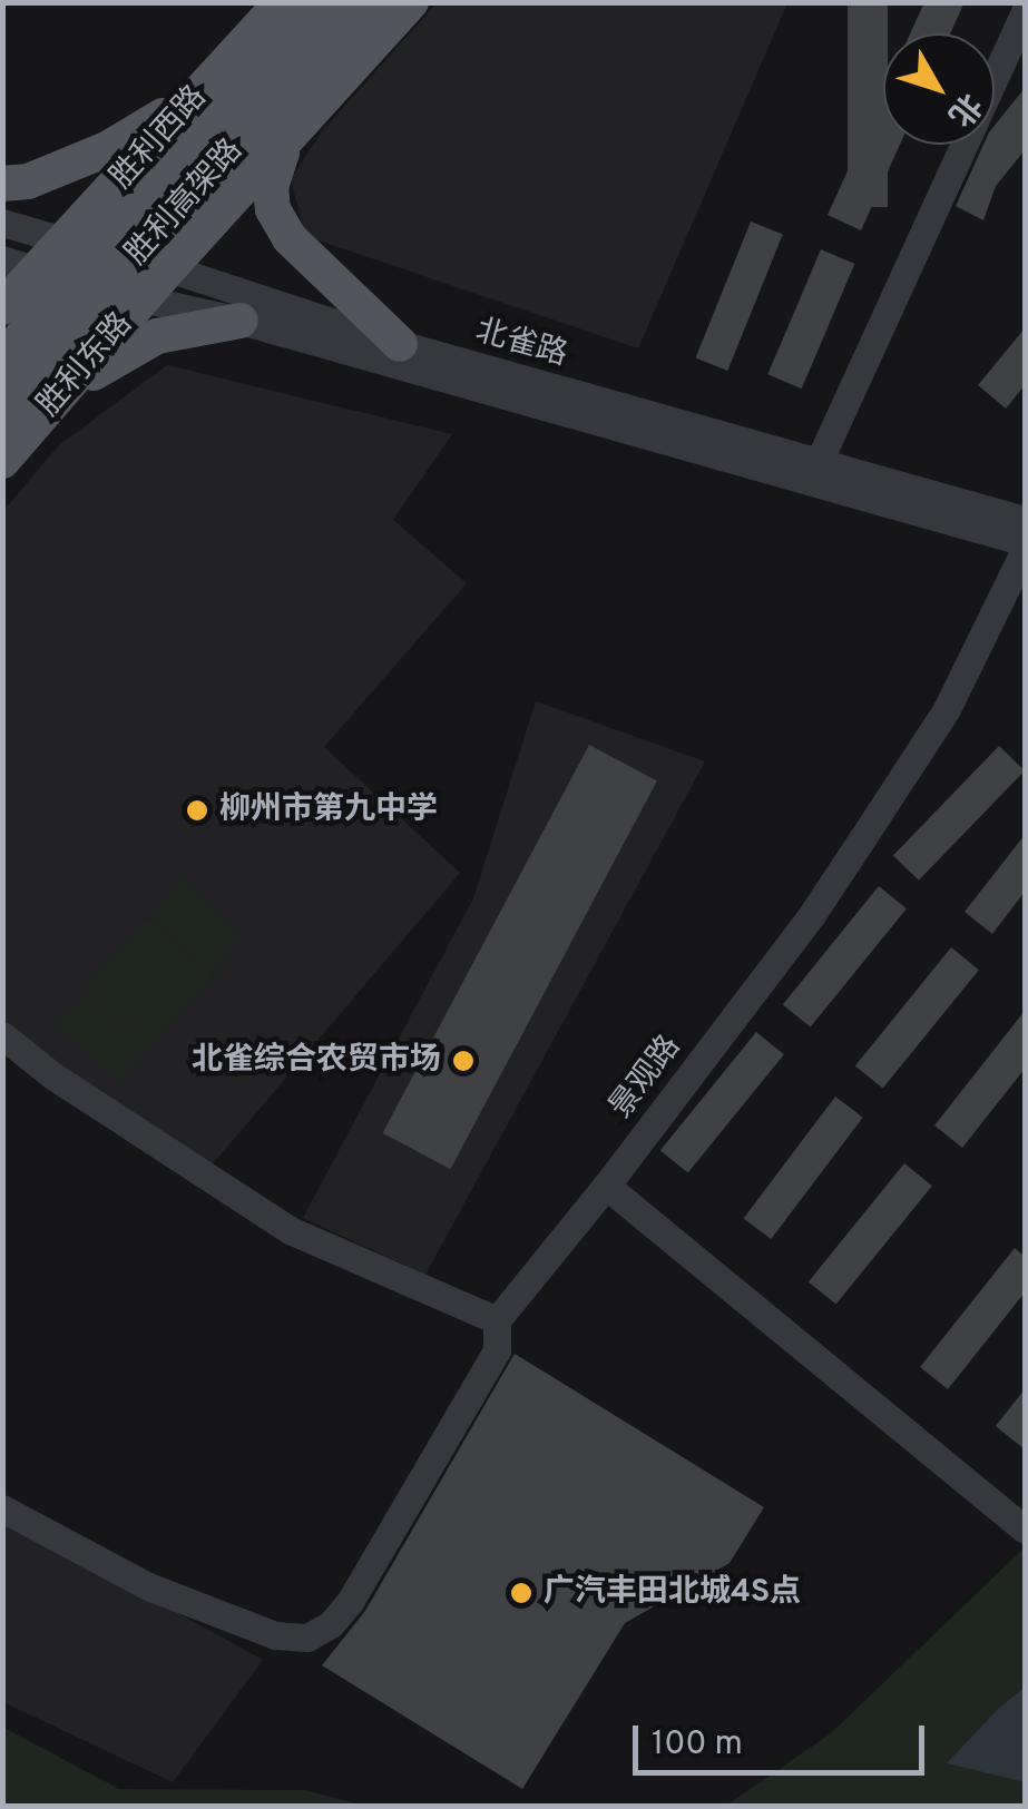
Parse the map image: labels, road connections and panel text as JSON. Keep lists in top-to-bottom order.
{
  "streets": {
    "main road": ["胜利西路", "胜利高架路", "胜利东路"],
    "street": ["北雀路", "景观路"]
  },
  "crossings": [
    ["胜利西路", "北雀路"],
    ["胜利高架路", "北雀路"],
    ["胜利高架路", "胜利东路"],
    ["北雀路", "胜利东路"],
    ["北雀路", "景观路"]
  ],
  "places": ["柳州市第九中学", "北雀综合农贸市场", "广汽丰田北城4S点"],
  "scale_bar": "100 m",
  "north": "bottom right"
}
